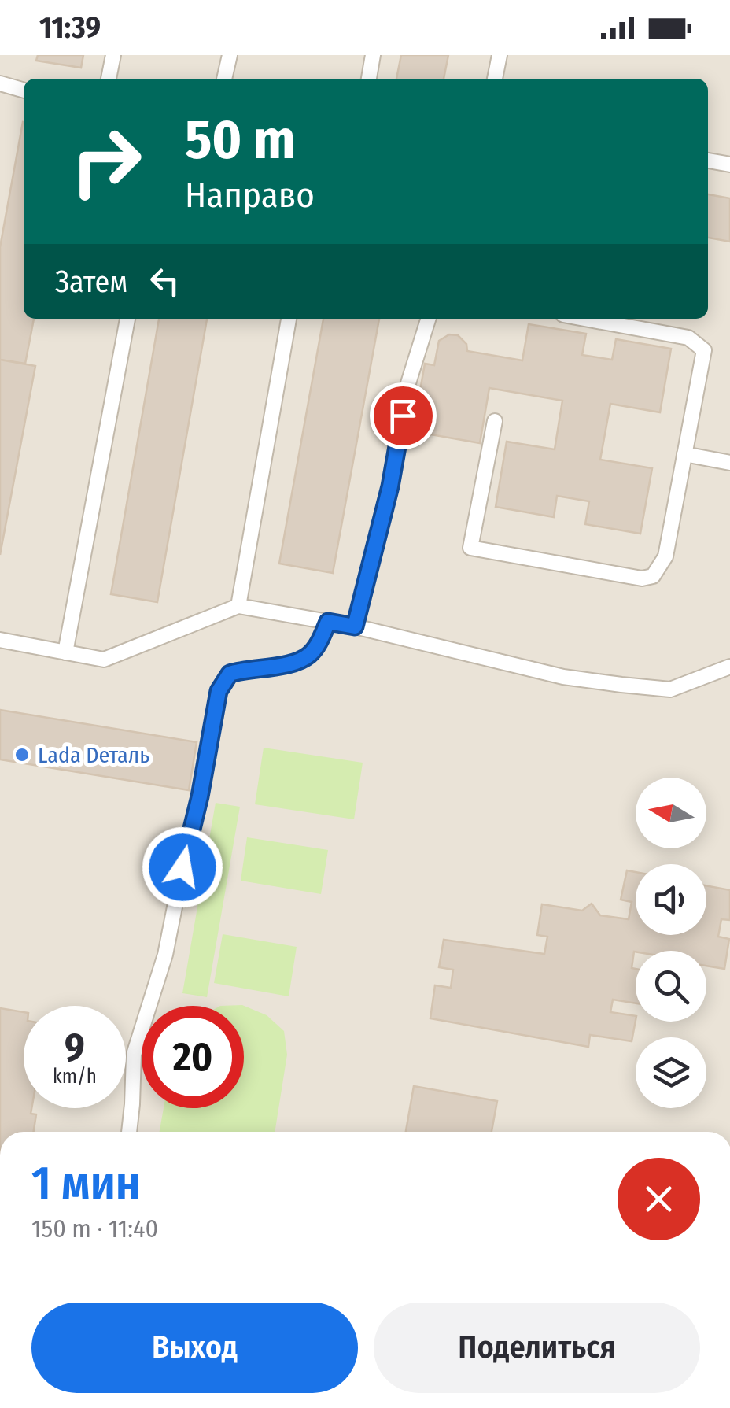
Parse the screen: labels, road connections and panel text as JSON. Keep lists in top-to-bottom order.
{
  "places": ["Lada Dеталь"],
  "north": "left",
  "page": {
    "status": "11:39",
    "turn": ["50 m", "Направо"],
    "then": "Затем",
    "speed": "9 km/h",
    "limit": "20",
    "heading": ["1 мин", "150 m · 11:40"],
    "buttons": ["Выход", "Поделиться"]
  }
}
